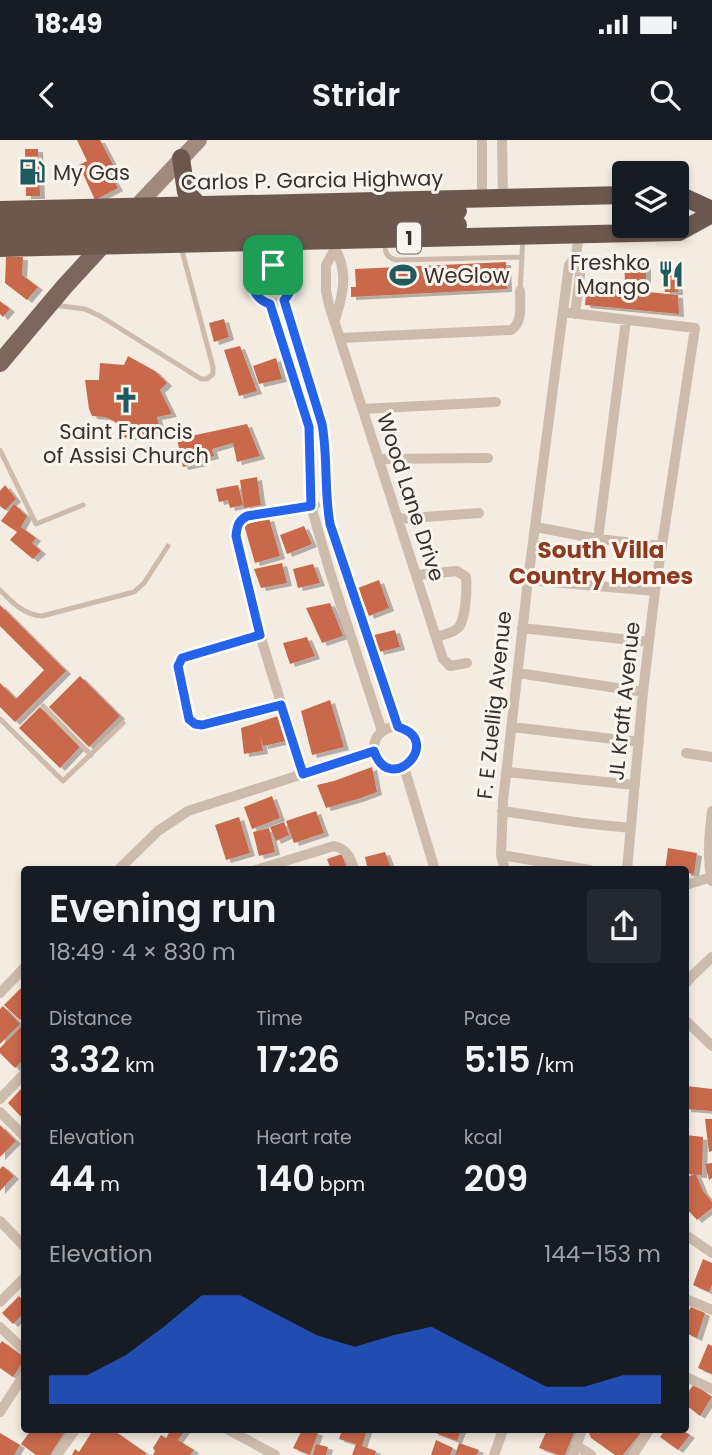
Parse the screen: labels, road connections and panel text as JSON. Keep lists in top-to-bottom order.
{
  "streets": {
    "highway": ["Carlos P. Garcia Highway", "1"],
    "street": ["Wood Lane Drive", "JL Kraft Avenue", "F. E Zuellig Avenue"]
  },
  "crossings": [
    ["1", "Wood Lane Drive"],
    ["1", "F. E Zuellig Avenue"]
  ],
  "districts": ["South Villa Country Homes"],
  "places": {
    "fuel station": ["My Gas"],
    "restaurant": ["Freshko Mango"],
    "sports": ["WeGlow"],
    "church": ["Saint Francis of Assisi Church"]
  },
  "page": {
    "status": "18:49",
    "header": "Stridr",
    "heading": ["Evening run", "18:49 · 4 × 830 m"],
    "stats": [
      ["Distance", "3.32 km"],
      ["Time", "17:26"],
      ["Pace", "5:15 /km"],
      ["Elevation", "44 m"],
      ["Heart rate", "140 bpm"],
      ["kcal", "209"]
    ],
    "chart": ["Elevation", "144–153 m"]
  }
}
